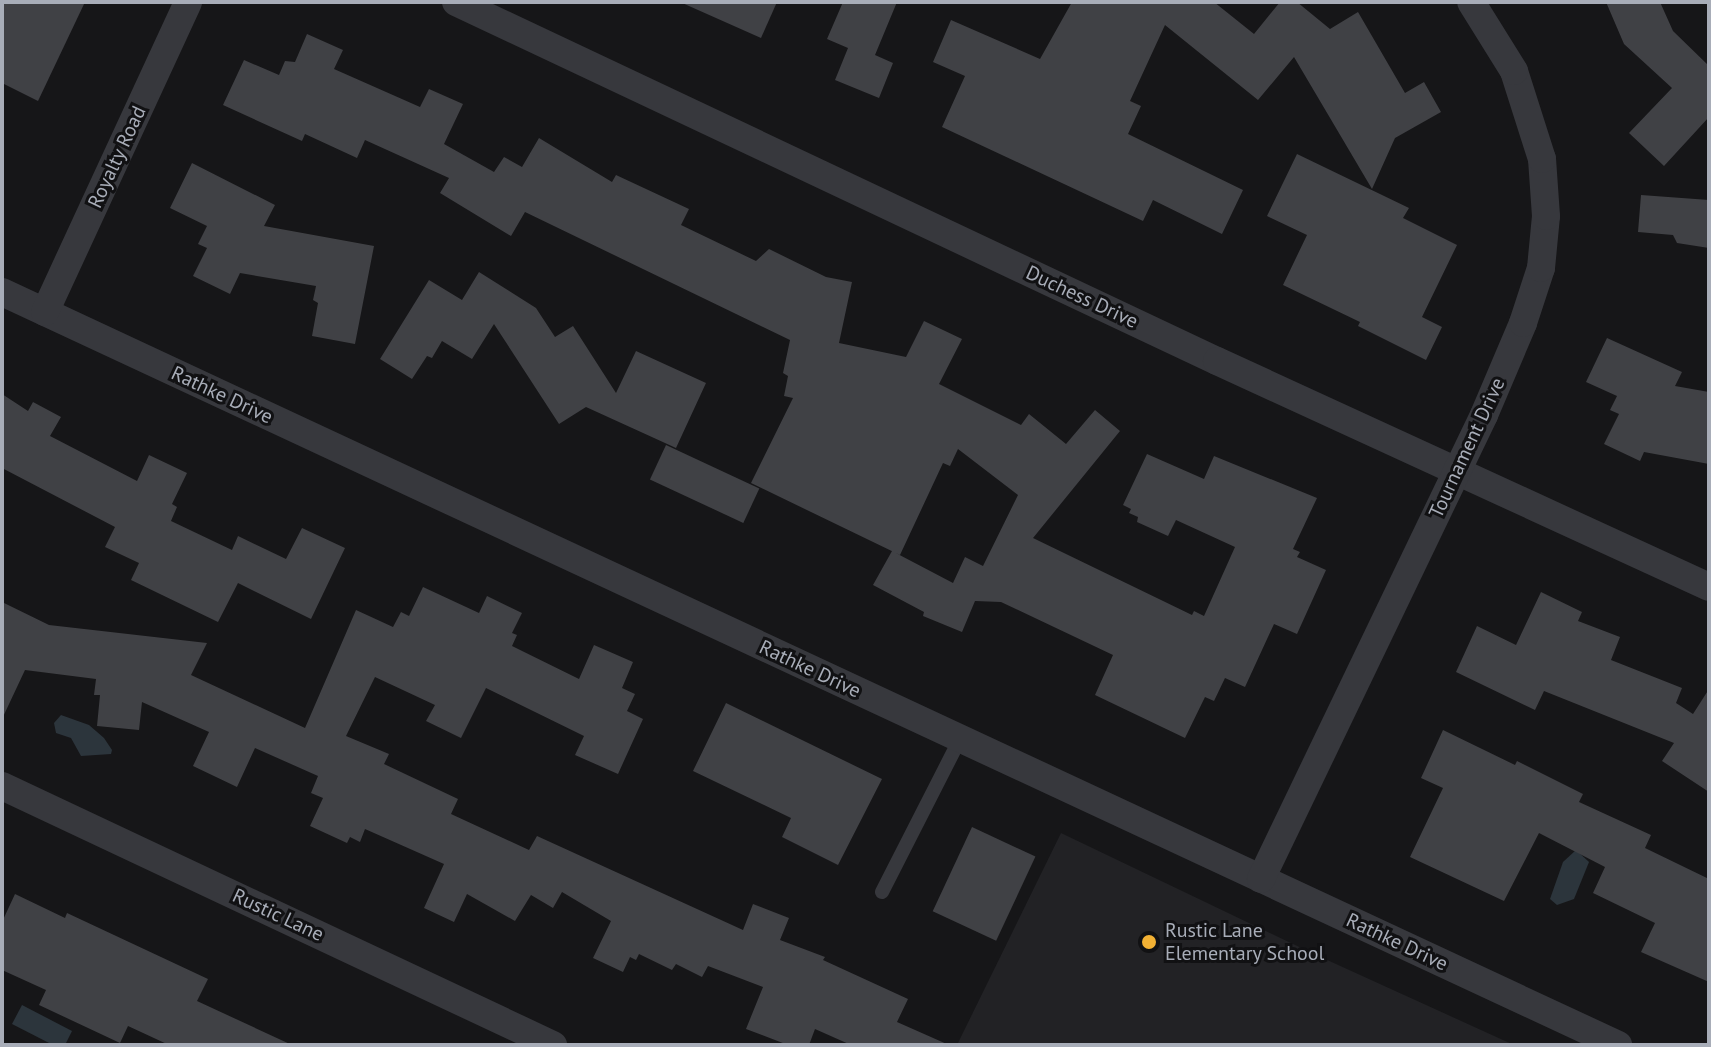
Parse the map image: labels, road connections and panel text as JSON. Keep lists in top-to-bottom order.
{
  "streets": {
    "street": [
      "Royalty Road",
      "Duchess Drive",
      "Rathke Drive",
      "Tournament Drive",
      "Rustic Lane"
    ]
  },
  "crossings": [
    ["Royalty Road", "Rathke Drive"],
    ["Duchess Drive", "Tournament Drive"],
    ["Rathke Drive", "Tournament Drive"]
  ],
  "places": ["Rustic Lane Elementary School"]
}
